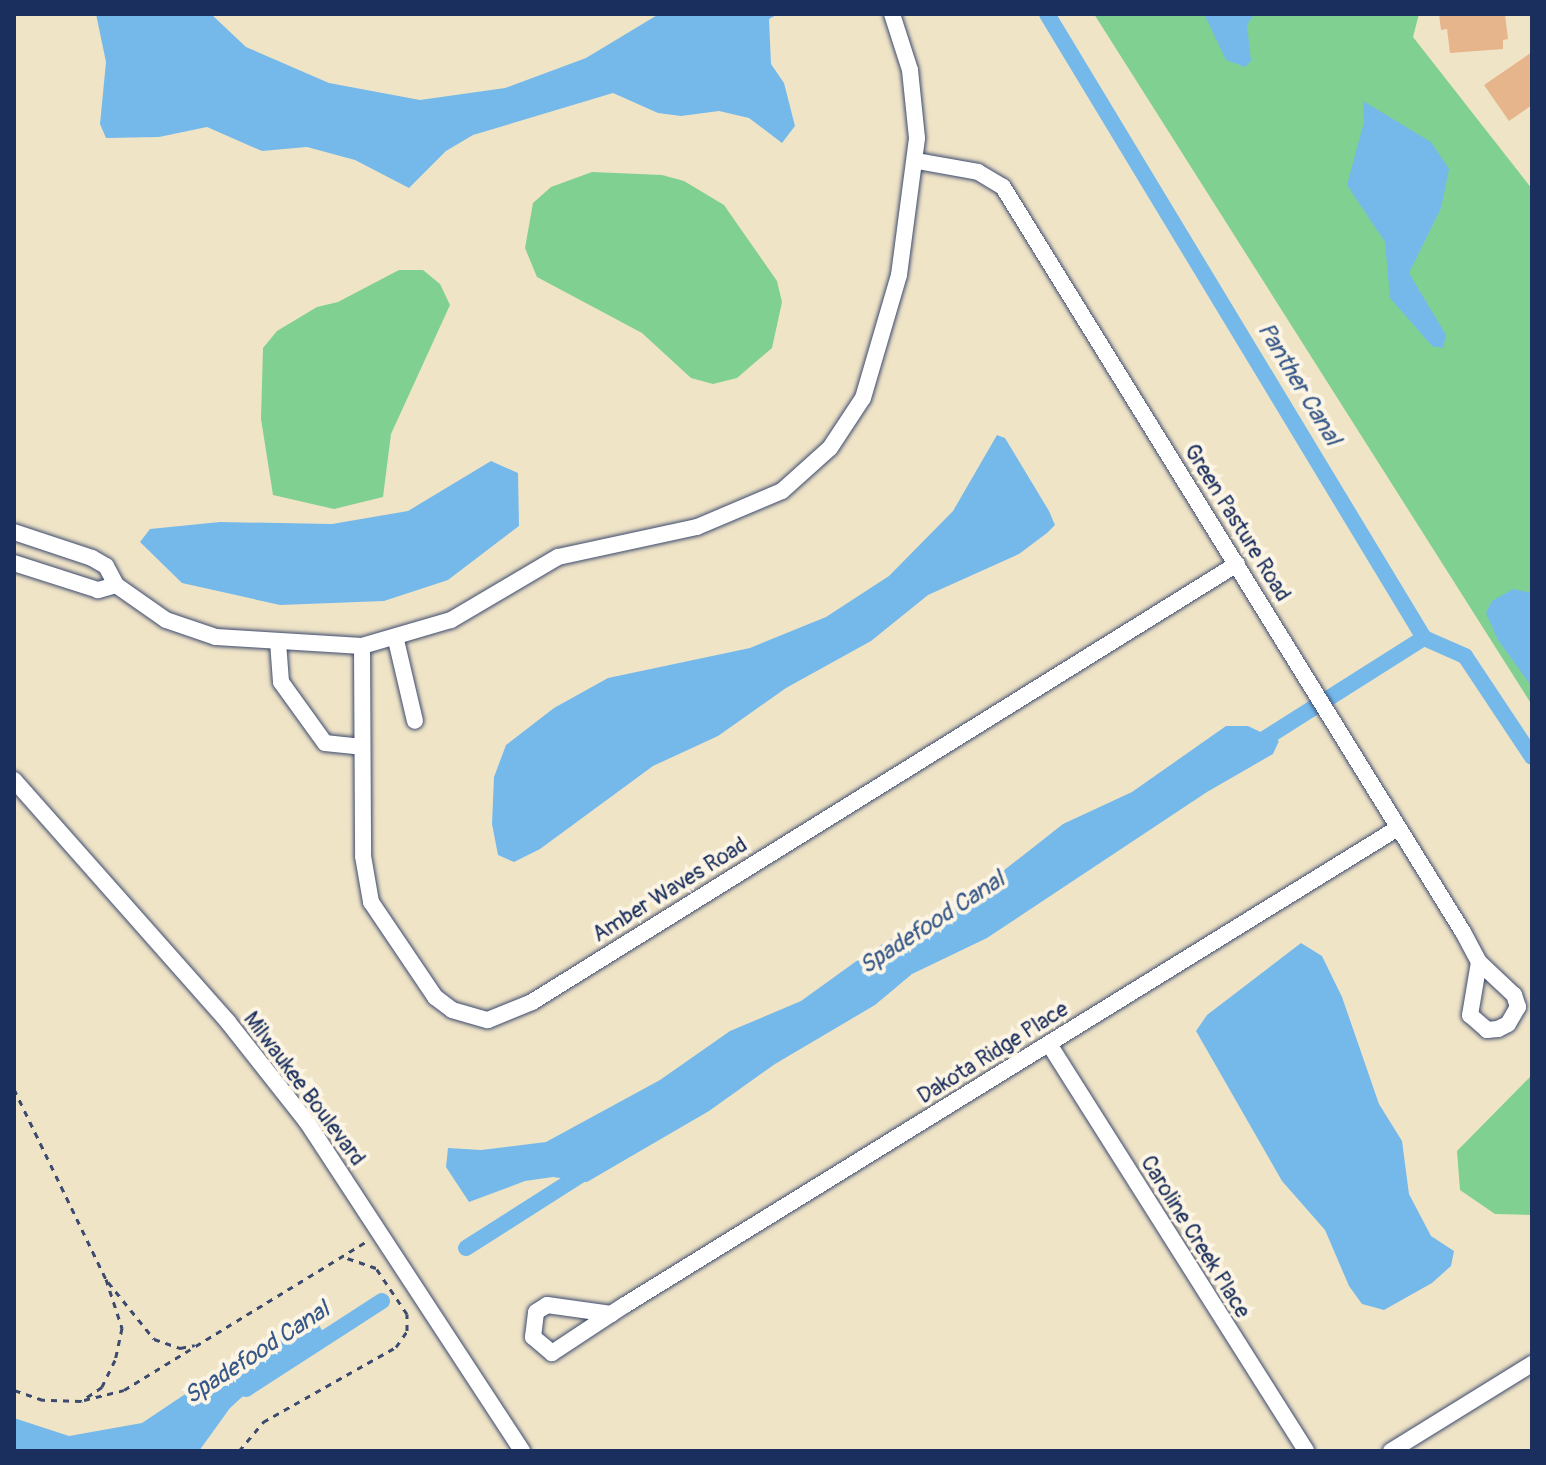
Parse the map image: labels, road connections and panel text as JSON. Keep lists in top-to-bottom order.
{
  "streets": {
    "street": [
      "Green Pasture Road",
      "Amber Waves Road",
      "Dakota Ridge Place",
      "Milwaukee Boulevard",
      "Caroline Creek Place"
    ]
  },
  "crossings": [
    ["Green Pasture Road", "Amber Waves Road"],
    ["Green Pasture Road", "Dakota Ridge Place"],
    ["Dakota Ridge Place", "Caroline Creek Place"]
  ],
  "water": ["Panther Canal", "Spadefood Canal"]
}
